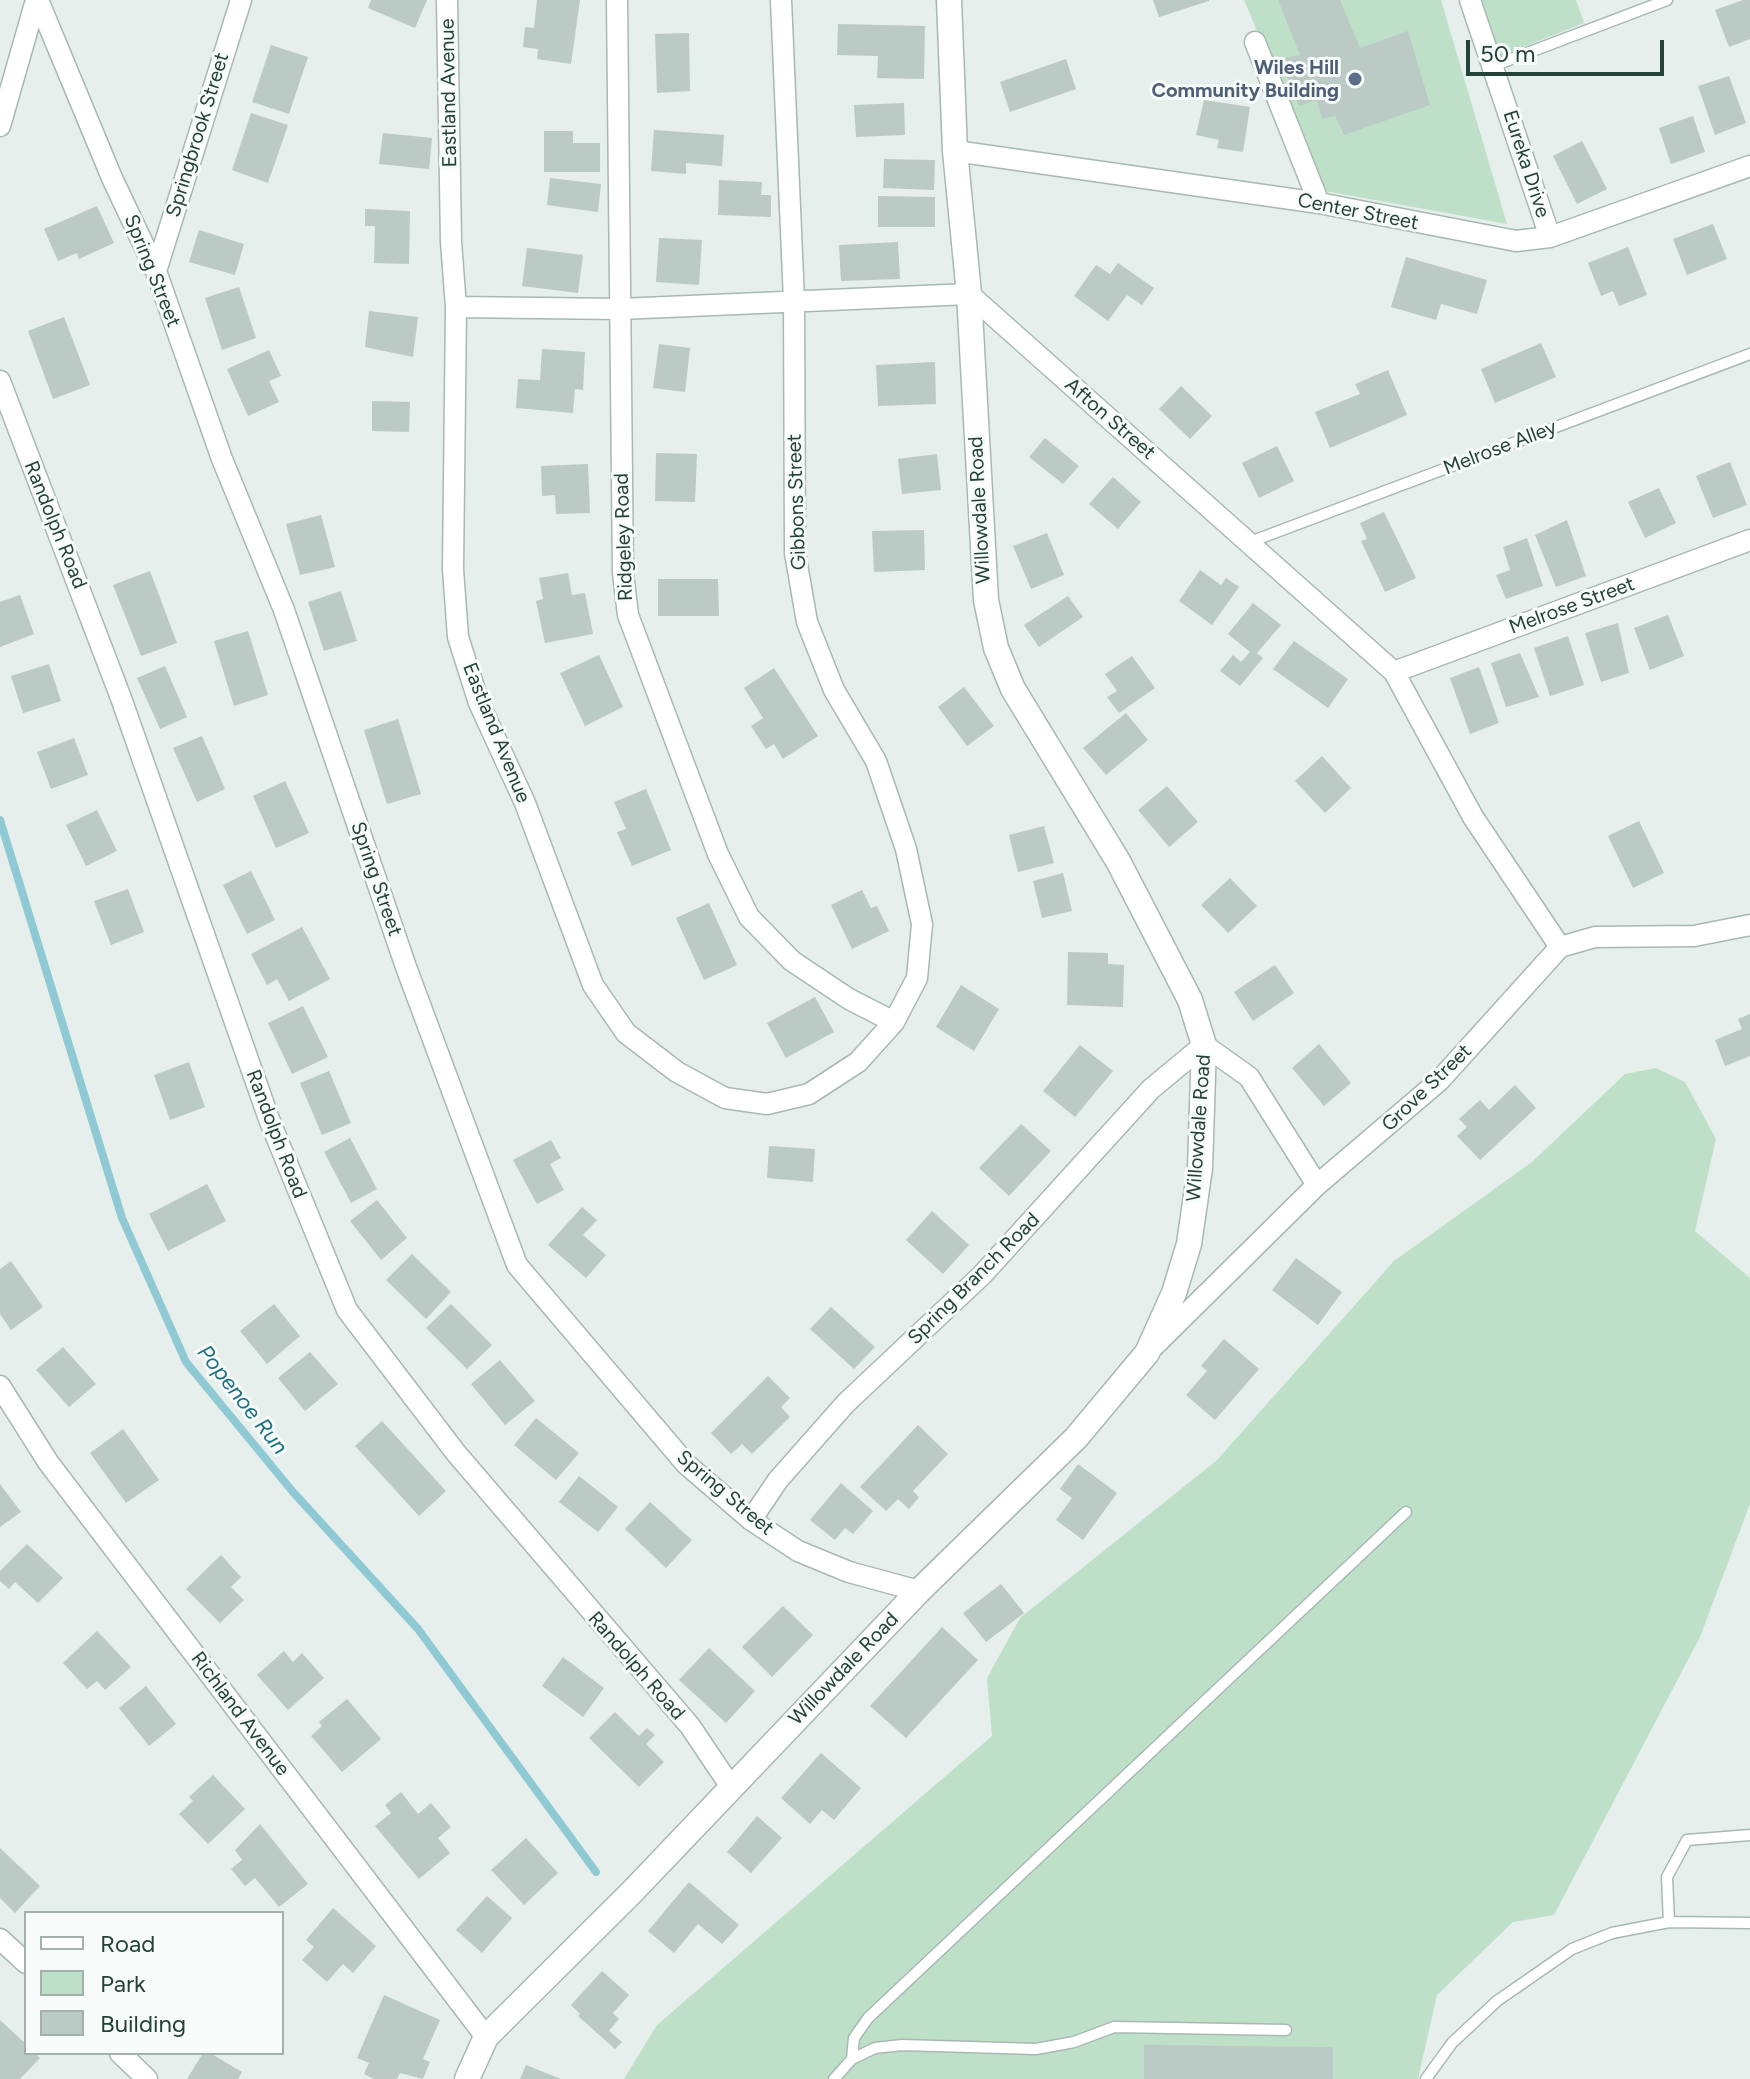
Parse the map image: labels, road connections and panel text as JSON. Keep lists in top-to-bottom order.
{
  "streets": {
    "street": [
      "Eastland Avenue",
      "Springbrook Street",
      "Eureka Drive",
      "Center Street",
      "Spring Street",
      "Afton Street",
      "Gibbons Street",
      "Willowdale Road",
      "Randolph Road",
      "Ridgeley Road",
      "Melrose Street",
      "Grove Street",
      "Spring Branch Road",
      "Richland Avenue"
    ],
    "lane": ["Melrose Alley"]
  },
  "crossings": [
    ["Eastland Avenue", "Gibbons Street"],
    ["Eastland Avenue", "Ridgeley Road"],
    ["Springbrook Street", "Spring Street"],
    ["Eureka Drive", "Center Street"],
    ["Center Street", "Willowdale Road"],
    ["Spring Street", "Willowdale Road"],
    ["Spring Street", "Spring Branch Road"],
    ["Afton Street", "Melrose Alley"],
    ["Afton Street", "Willowdale Road"],
    ["Afton Street", "Melrose Street"],
    ["Afton Street", "Grove Street"],
    ["Gibbons Street", "Ridgeley Road"],
    ["Willowdale Road", "Randolph Road"],
    ["Willowdale Road", "Grove Street"],
    ["Willowdale Road", "Spring Branch Road"],
    ["Willowdale Road", "Richland Avenue"]
  ],
  "water": ["Popenoe Run"],
  "places": ["Wiles Hill Community Building"],
  "legend": ["Road", "Park", "Building"],
  "scale_bar": "50 m"
}
